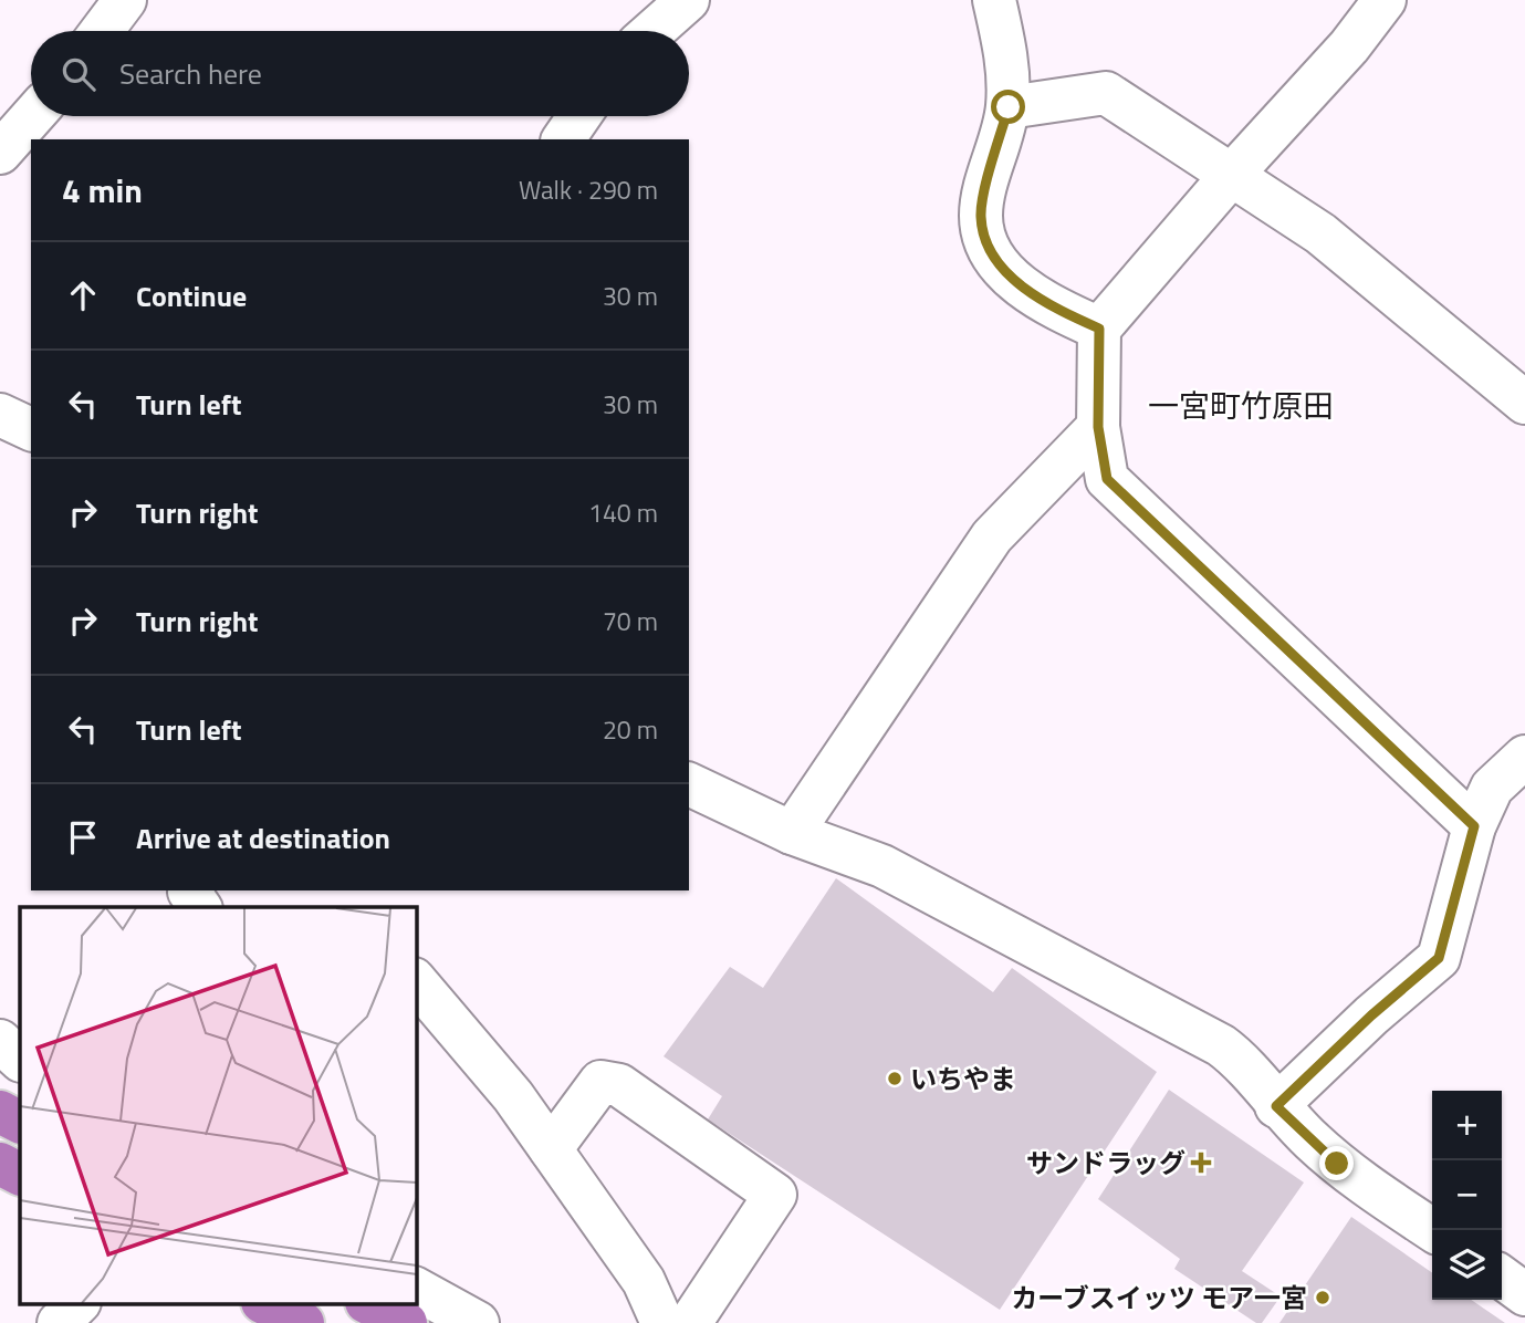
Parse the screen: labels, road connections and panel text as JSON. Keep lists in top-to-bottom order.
{
  "districts": ["一宮町竹原田"],
  "places": {
    "other": ["いちやま", "カーブスイッツ モア一宮"],
    "health": ["サンドラッグ"]
  },
  "page": {
    "search": "Search here",
    "heading": ["4 min", "Walk · 290 m"],
    "list": [
      ["Continue", "30 m"],
      ["Turn left", "30 m"],
      ["Turn right", "140 m"],
      ["Turn right", "70 m"],
      ["Turn left", "20 m"],
      "Arrive at destination"
    ],
    "map_buttons": ["+", "−"]
  }
}
